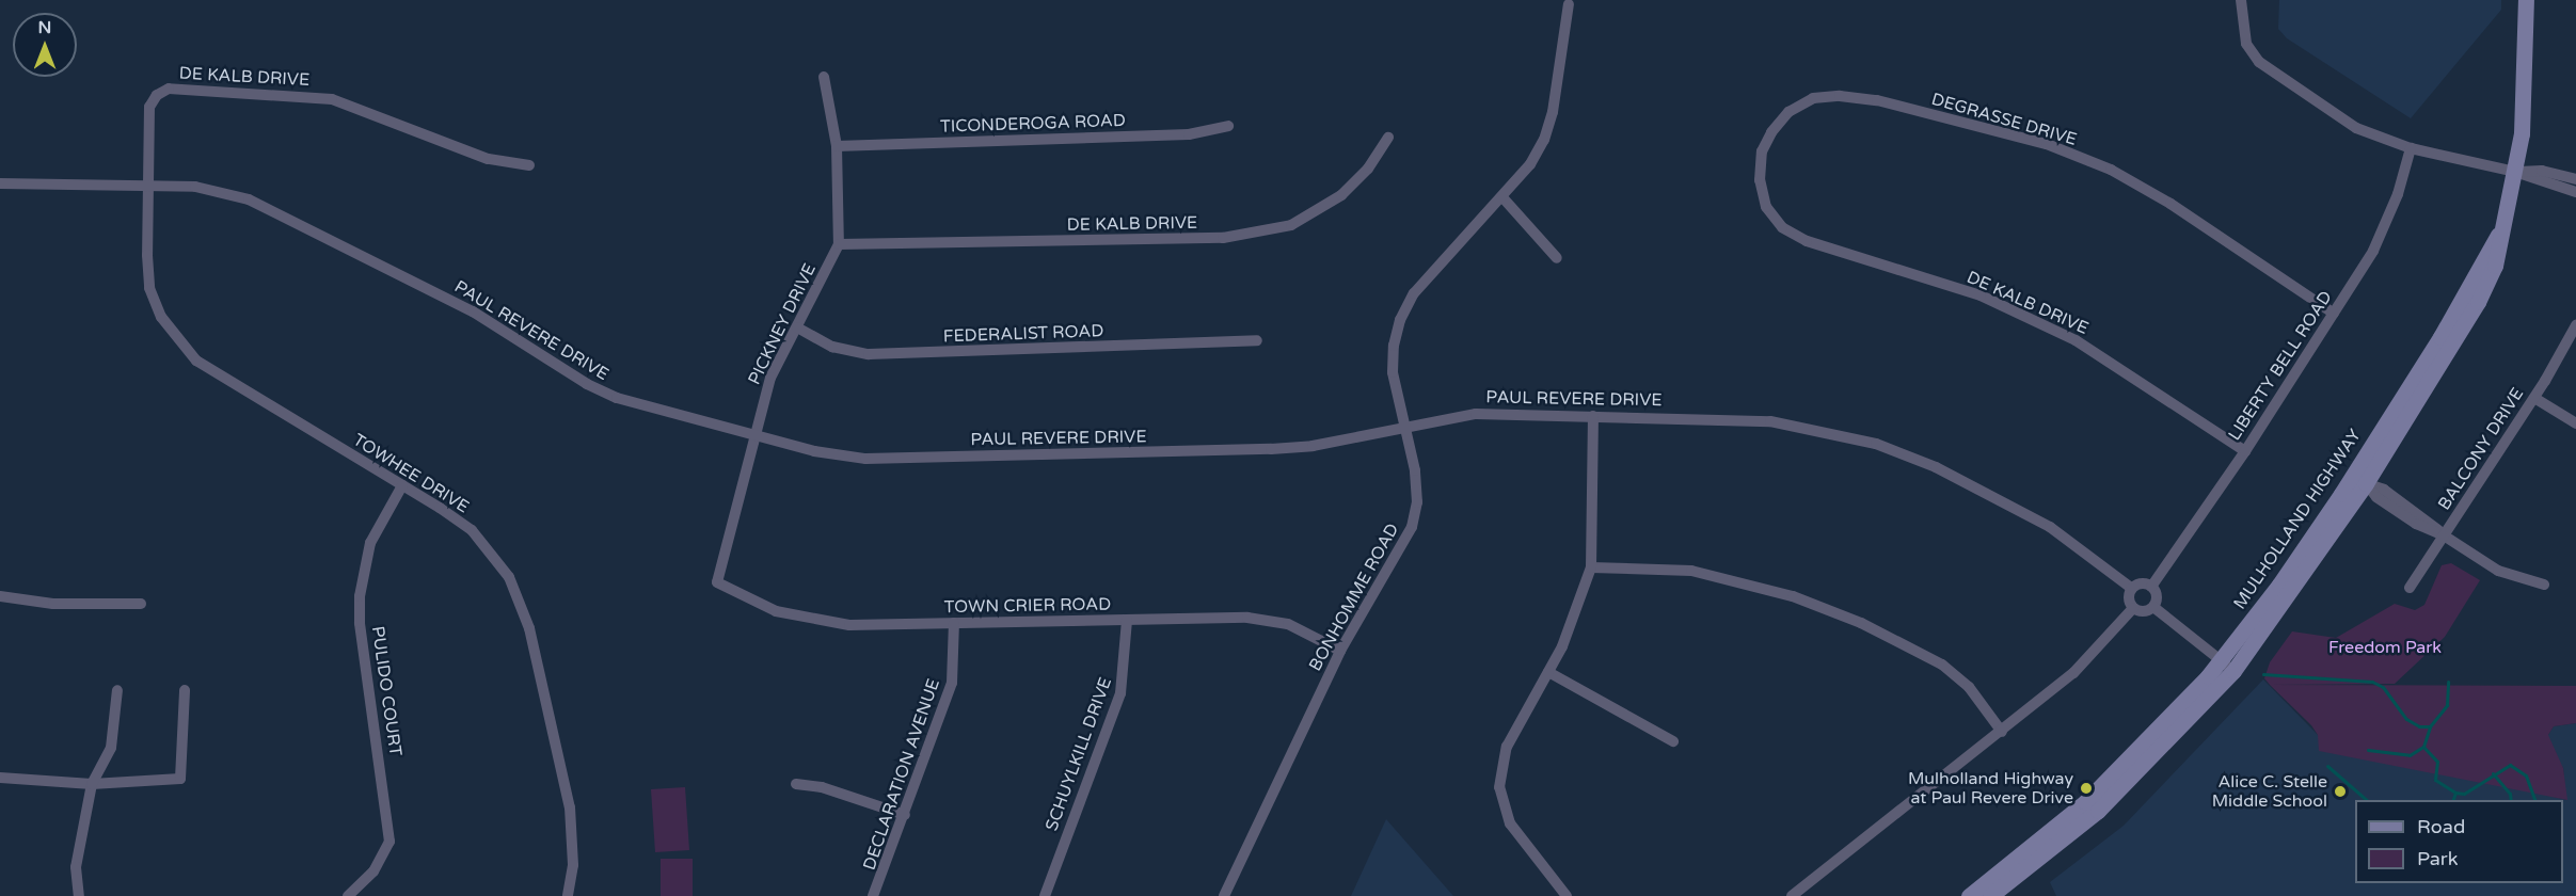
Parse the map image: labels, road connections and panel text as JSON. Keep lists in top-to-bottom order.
{
  "streets": {
    "main road": ["MULHOLLAND HIGHWAY"],
    "street": [
      "DE KALB DRIVE",
      "DEGRASSE DRIVE",
      "TICONDEROGA ROAD",
      "PICKNEY DRIVE",
      "PAUL REVERE DRIVE",
      "FEDERALIST ROAD",
      "LIBERTY BELL ROAD",
      "BALCONY DRIVE",
      "TOWHEE DRIVE",
      "BONHOMME ROAD",
      "TOWN CRIER ROAD",
      "PULIDO COURT",
      "SCHUYLKILL DRIVE",
      "DECLARATION AVENUE"
    ]
  },
  "crossings": [
    ["DE KALB DRIVE", "DEGRASSE DRIVE"],
    ["DE KALB DRIVE", "PICKNEY DRIVE"],
    ["DE KALB DRIVE", "PAUL REVERE DRIVE"],
    ["DE KALB DRIVE", "LIBERTY BELL ROAD"],
    ["DE KALB DRIVE", "TOWHEE DRIVE"],
    ["DEGRASSE DRIVE", "LIBERTY BELL ROAD"],
    ["TICONDEROGA ROAD", "PICKNEY DRIVE"],
    ["PICKNEY DRIVE", "PAUL REVERE DRIVE"],
    ["PICKNEY DRIVE", "FEDERALIST ROAD"],
    ["PICKNEY DRIVE", "TOWN CRIER ROAD"],
    ["PAUL REVERE DRIVE", "LIBERTY BELL ROAD"],
    ["PAUL REVERE DRIVE", "TOWHEE DRIVE"],
    ["PAUL REVERE DRIVE", "BONHOMME ROAD"],
    ["TOWHEE DRIVE", "PULIDO COURT"],
    ["BONHOMME ROAD", "TOWN CRIER ROAD"],
    ["TOWN CRIER ROAD", "SCHUYLKILL DRIVE"],
    ["TOWN CRIER ROAD", "DECLARATION AVENUE"]
  ],
  "parks": ["Freedom Park"],
  "places": ["Mulholland Highway at Paul Revere Drive", "Alice C. Stelle Middle School"],
  "legend": ["Road", "Park"],
  "north": "top"
}
